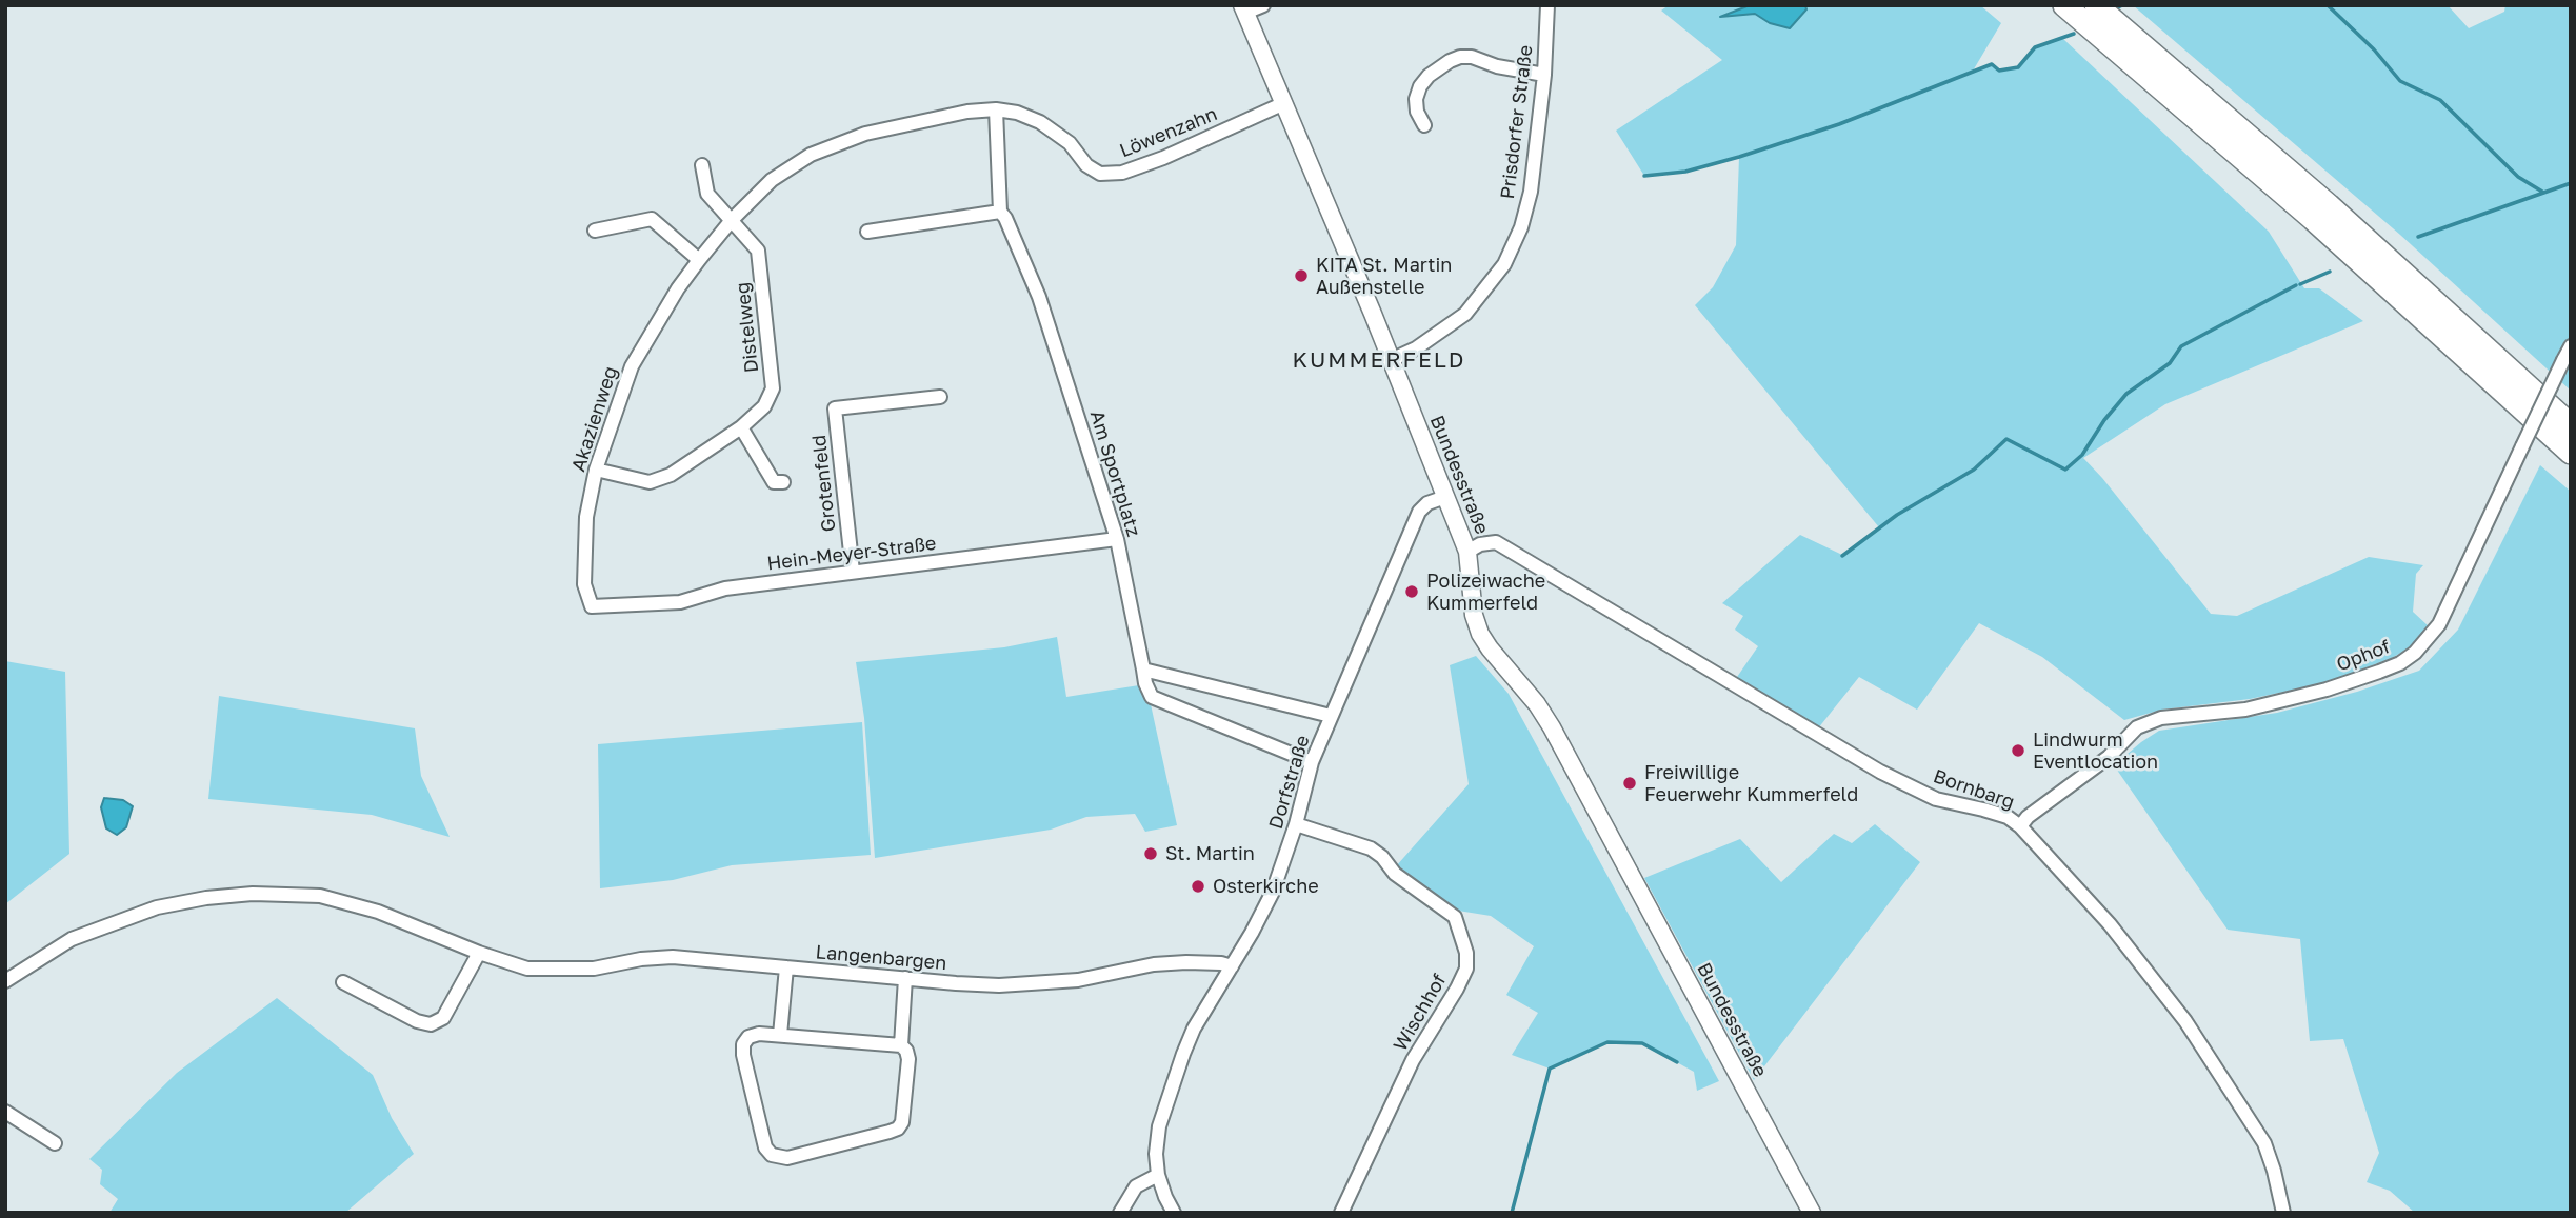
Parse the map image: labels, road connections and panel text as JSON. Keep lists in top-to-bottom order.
{
  "streets": {
    "street": [
      "Prisdorfer Straße",
      "Löwenzahn",
      "Distelweg",
      "Akazienweg",
      "Am Sportplatz",
      "Bundesstraße",
      "Grotenfeld",
      "Hein-Meyer-Straße",
      "Ophof",
      "Dorfstraße",
      "Bornbarg",
      "Langenbargen",
      "Wischhof"
    ]
  },
  "crossings": [
    ["Prisdorfer Straße", "Bundesstraße"],
    ["Löwenzahn", "Akazienweg"],
    ["Löwenzahn", "Am Sportplatz"],
    ["Löwenzahn", "Bundesstraße"],
    ["Distelweg", "Akazienweg"],
    ["Akazienweg", "Am Sportplatz"],
    ["Akazienweg", "Hein-Meyer-Straße"],
    ["Am Sportplatz", "Hein-Meyer-Straße"],
    ["Am Sportplatz", "Dorfstraße"],
    ["Bundesstraße", "Dorfstraße"],
    ["Bundesstraße", "Bornbarg"],
    ["Grotenfeld", "Hein-Meyer-Straße"],
    ["Ophof", "Bornbarg"],
    ["Dorfstraße", "Langenbargen"],
    ["Dorfstraße", "Wischhof"]
  ],
  "districts": ["KUMMERFELD"],
  "places": [
    "KITA St. Martin Außenstelle",
    "Polizeiwache Kummerfeld",
    "Lindwurm Eventlocation",
    "Freiwillige Feuerwehr Kummerfeld",
    "St. Martin",
    "Osterkirche"
  ]
}
